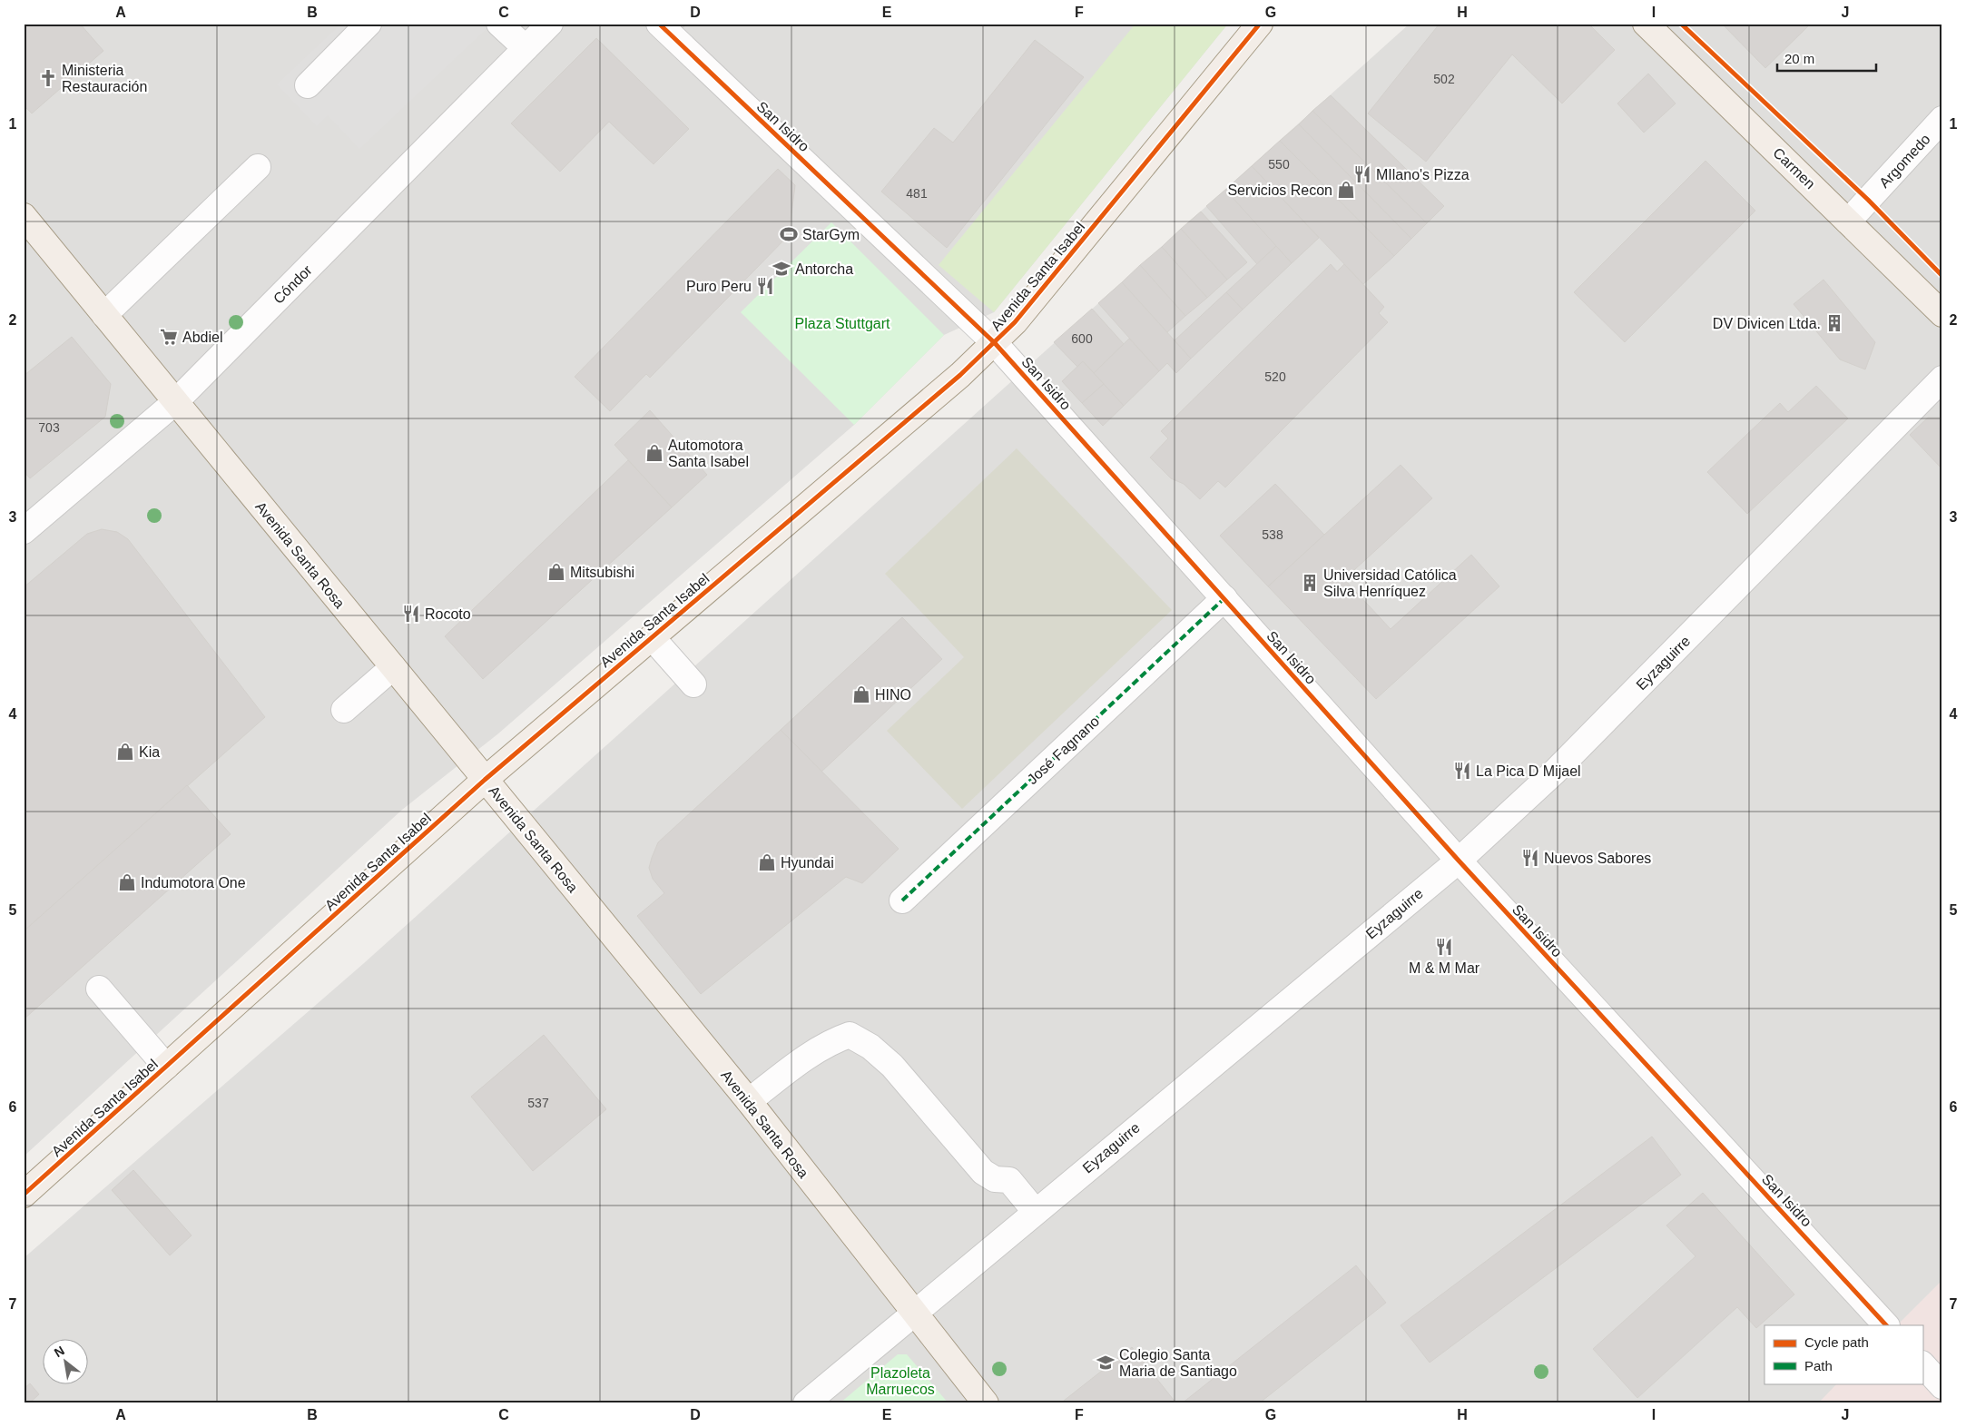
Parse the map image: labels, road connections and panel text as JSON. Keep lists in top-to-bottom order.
{
  "streets": {
    "main road": ["Carmen", "Avenida Santa Isabel", "Avenida Santa Rosa"],
    "street": [
      "San Isidro",
      "Argomedo",
      "Cóndor",
      "Eyzaguirre",
      "José Fagnano"
    ]
  },
  "crossings": [
    ["San Isidro", "Avenida Santa Isabel"],
    ["San Isidro", "Eyzaguirre"],
    ["San Isidro", "José Fagnano"],
    ["Argomedo", "Carmen"],
    ["Avenida Santa Isabel", "Avenida Santa Rosa"],
    ["Cóndor", "Avenida Santa Rosa"],
    ["Avenida Santa Rosa", "Eyzaguirre"]
  ],
  "parks": ["Plaza Stuttgart", "Plazoleta Marruecos"],
  "places": {
    "church": ["Ministeria Restauración"],
    "restaurant": [
      "MIlano's Pizza",
      "Puro Peru",
      "Rocoto",
      "La Pica D Mijael",
      "Nuevos Sabores",
      "M & M Mar"
    ],
    "shop": [
      "Servicios Recon",
      "Automotora Santa Isabel",
      "Mitsubishi",
      "HINO",
      "Kia",
      "Hyundai",
      "Indumotora One"
    ],
    "sports": ["StarGym"],
    "school or university": ["Antorcha", "Colegio Santa Maria de Santiago"],
    "building": ["DV Divicen Ltda.", "Universidad Católica Silva Henríquez"],
    "supermarket": ["Abdiel"]
  },
  "house_numbers": [
    "502",
    "550",
    "481",
    "600",
    "520",
    "703",
    "538",
    "537"
  ],
  "legend": ["Cycle path", "Path"],
  "scale_bar": "20 m",
  "north": "top left",
  "grid": {
    "columns": [
      "A",
      "B",
      "C",
      "D",
      "E",
      "F",
      "G",
      "H",
      "I",
      "J"
    ],
    "rows": [
      "1",
      "2",
      "3",
      "4",
      "5",
      "6",
      "7"
    ]
  }
}
